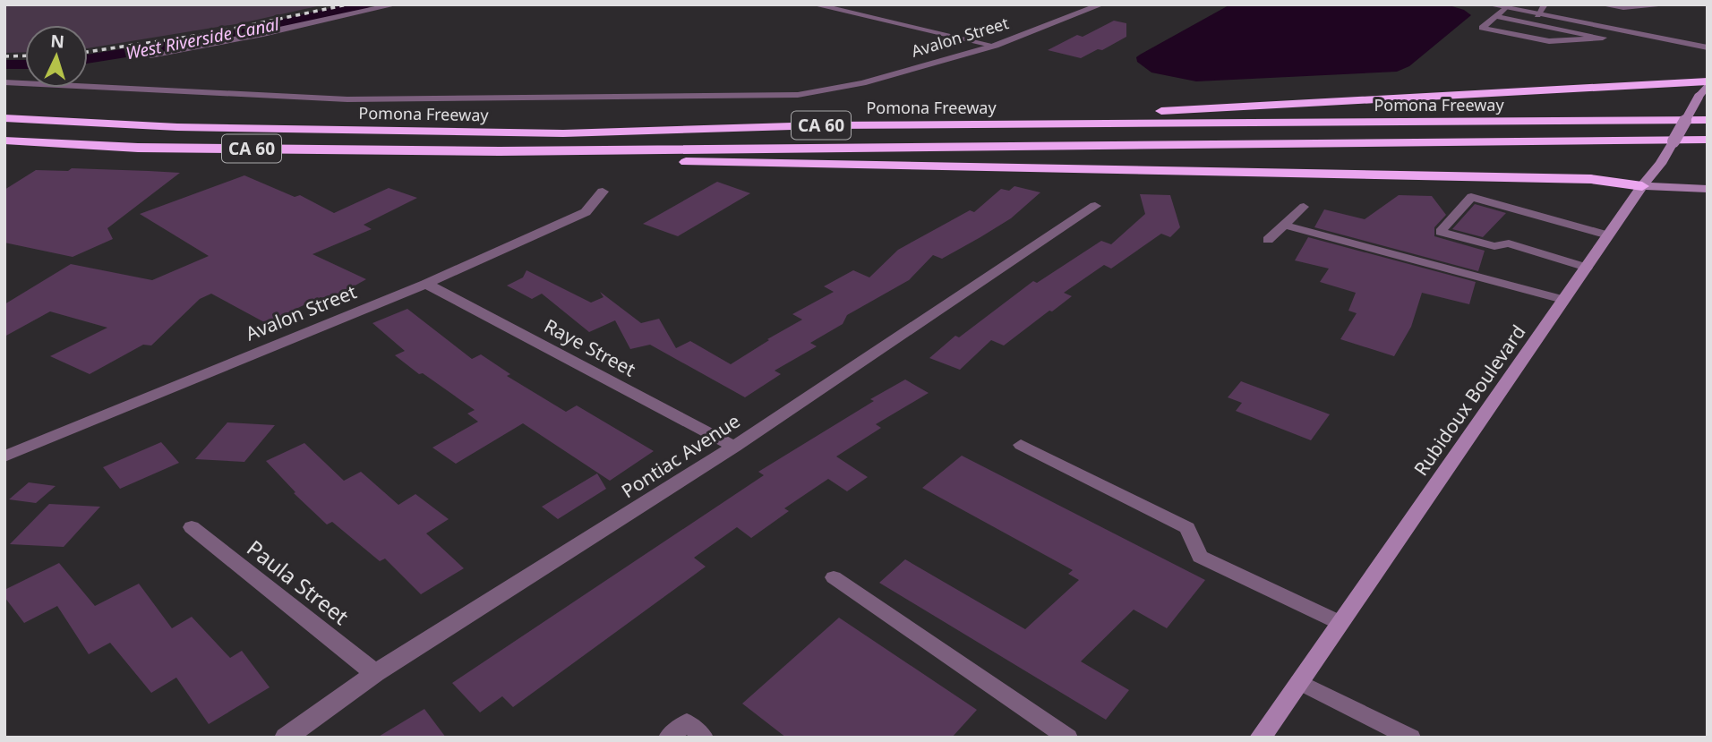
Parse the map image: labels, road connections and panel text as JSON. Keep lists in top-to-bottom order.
{
  "streets": {
    "highway": ["Pomona Freeway", "CA 60"],
    "main road": ["Rubidoux Boulevard"],
    "street": [
      "Avalon Street",
      "Raye Street",
      "Pontiac Avenue",
      "Paula Street"
    ]
  },
  "crossings": [
    ["Avalon Street", "Raye Street"],
    ["Raye Street", "Pontiac Avenue"],
    ["Pontiac Avenue", "Paula Street"]
  ],
  "water": ["West Riverside Canal"],
  "north": "top"
}
